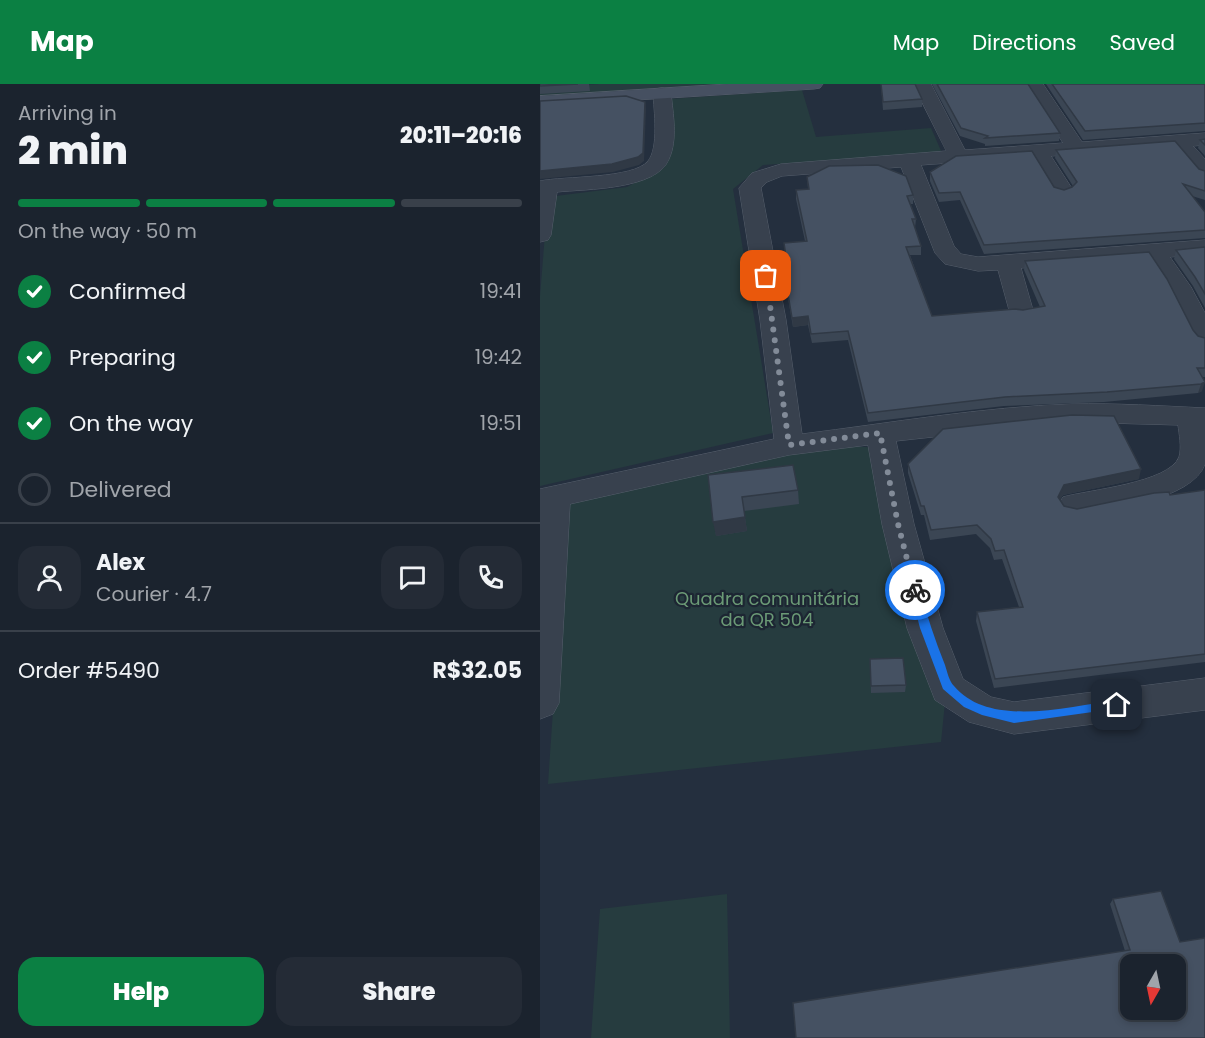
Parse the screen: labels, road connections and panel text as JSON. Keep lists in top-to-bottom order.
{
  "parks": ["Quadra comunitária da QR 504"],
  "north": "bottom",
  "page": {
    "header": "Map",
    "nav": ["Map", "Directions", "Saved"],
    "heading": ["2 min", "Arriving in", "20:11–20:16"],
    "panel": [
      "Alex",
      "Courier · 4.7",
      "Order #5490",
      "R$32.05"
    ],
    "bar": "On the way · 50 m",
    "list": [
      ["Confirmed", "19:41"],
      ["Preparing", "19:42"],
      ["On the way", "19:51"],
      "Delivered"
    ],
    "buttons": ["Help", "Share"]
  }
}
